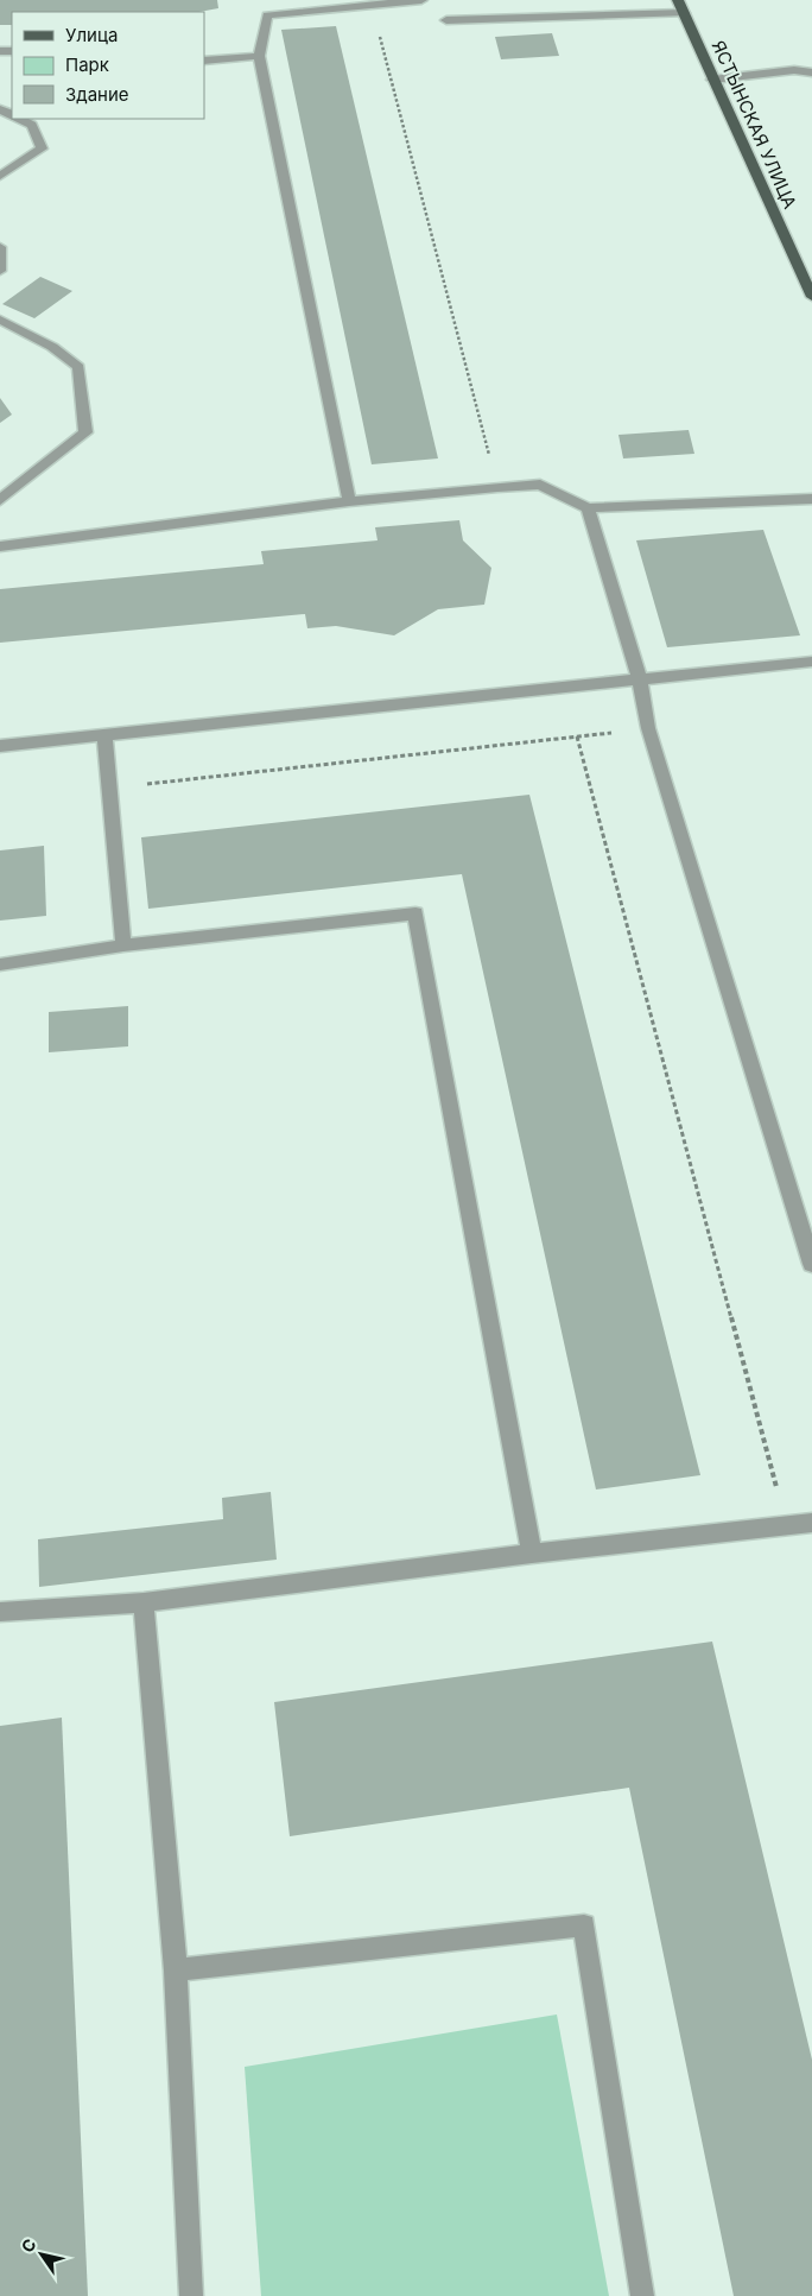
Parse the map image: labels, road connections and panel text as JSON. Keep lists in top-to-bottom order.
{
  "streets": {
    "main road": ["ЯСТЫНСКАЯ УЛИЦА"]
  },
  "legend": ["Улица", "Парк", "Здание"],
  "north": "top left"
}
